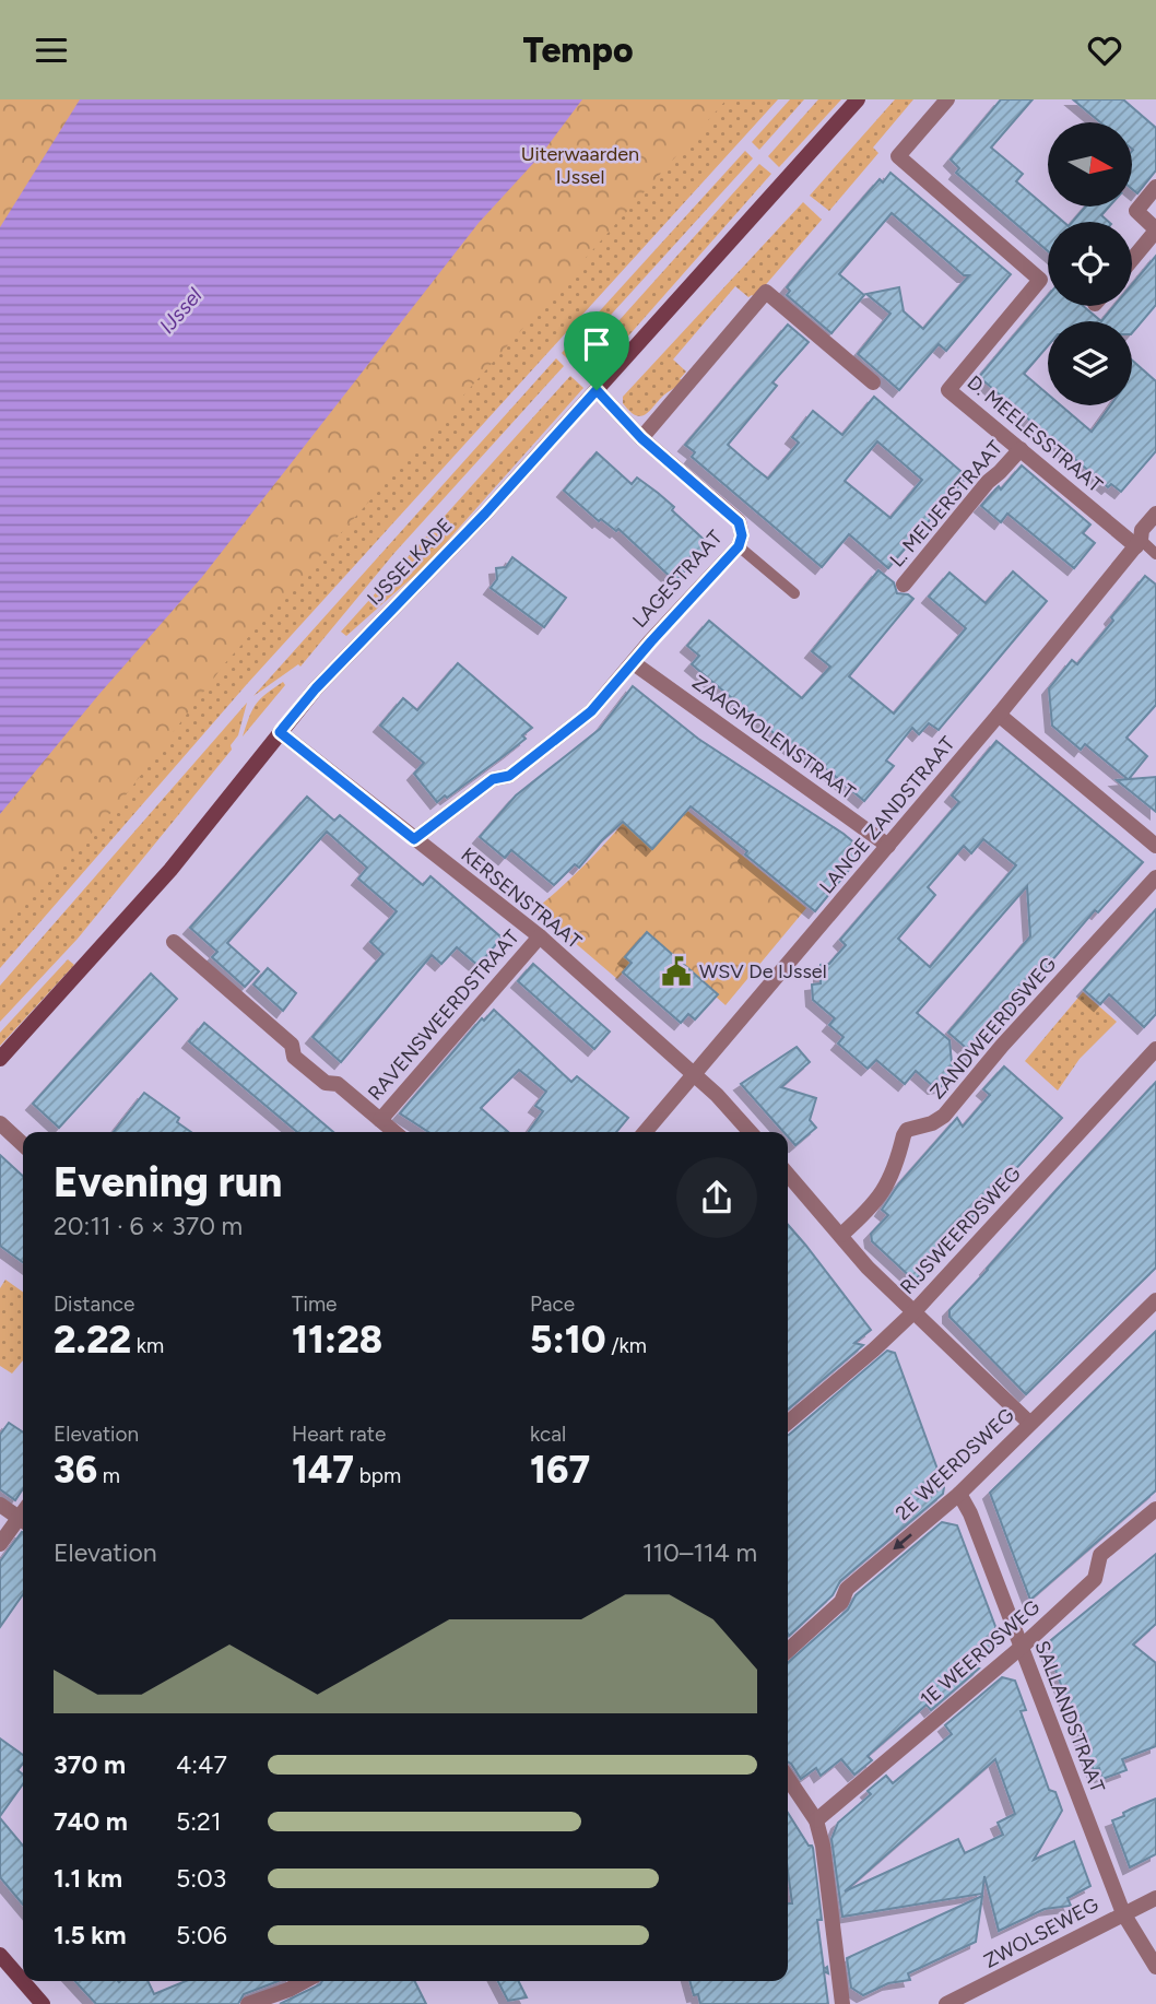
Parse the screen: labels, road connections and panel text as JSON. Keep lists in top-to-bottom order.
{
  "streets": {
    "street": [
      "D. MEELESSTRAAT",
      "L. MEIJERSTRAAT",
      "IJSSELKADE",
      "LAGESTRAAT",
      "ZAAGMOLENSTRAAT",
      "LANGE ZANDSTRAAT",
      "KERSENSTRAAT",
      "RAVENSWEERDSTRAAT",
      "ZANDWEERDSWEG",
      "RIJSWEERDSWEG",
      "2E WEERDSWEG",
      "1E WEERDSWEG",
      "SALLANDSTRAAT",
      "ZWOLSEWEG"
    ]
  },
  "crossings": [
    ["D. MEELESSTRAAT", "L. MEIJERSTRAAT"],
    ["D. MEELESSTRAAT", "LANGE ZANDSTRAAT"],
    ["IJSSELKADE", "LAGESTRAAT"],
    ["IJSSELKADE", "KERSENSTRAAT"],
    ["LAGESTRAAT", "ZAAGMOLENSTRAAT"],
    ["LAGESTRAAT", "KERSENSTRAAT"],
    ["ZAAGMOLENSTRAAT", "LANGE ZANDSTRAAT"],
    ["LANGE ZANDSTRAAT", "KERSENSTRAAT"],
    ["KERSENSTRAAT", "RAVENSWEERDSTRAAT"],
    ["2E WEERDSWEG", "SALLANDSTRAAT"],
    ["1E WEERDSWEG", "SALLANDSTRAAT"],
    ["SALLANDSTRAAT", "ZWOLSEWEG"]
  ],
  "one_way": ["2E WEERDSWEG"],
  "water": ["IJssel"],
  "parks": ["Uiterwaarden IJssel"],
  "places": {
    "public building": ["WSV De IJssel"]
  },
  "north": "right",
  "page": {
    "header": "Tempo",
    "heading": ["Evening run", "20:11 · 6 × 370 m"],
    "stats": [
      ["Distance", "2.22 km"],
      ["Time", "11:28"],
      ["Pace", "5:10 /km"],
      ["Elevation", "36 m"],
      ["Heart rate", "147 bpm"],
      ["kcal", "167"]
    ],
    "chart": ["Elevation", "110–114 m"],
    "list": [
      {
        "name": "370 m",
        "note": "4:47"
      },
      {
        "name": "740 m",
        "note": "5:21"
      },
      {
        "name": "1.1 km",
        "note": "5:03"
      },
      {
        "name": "1.5 km",
        "note": "5:06"
      }
    ]
  }
}
